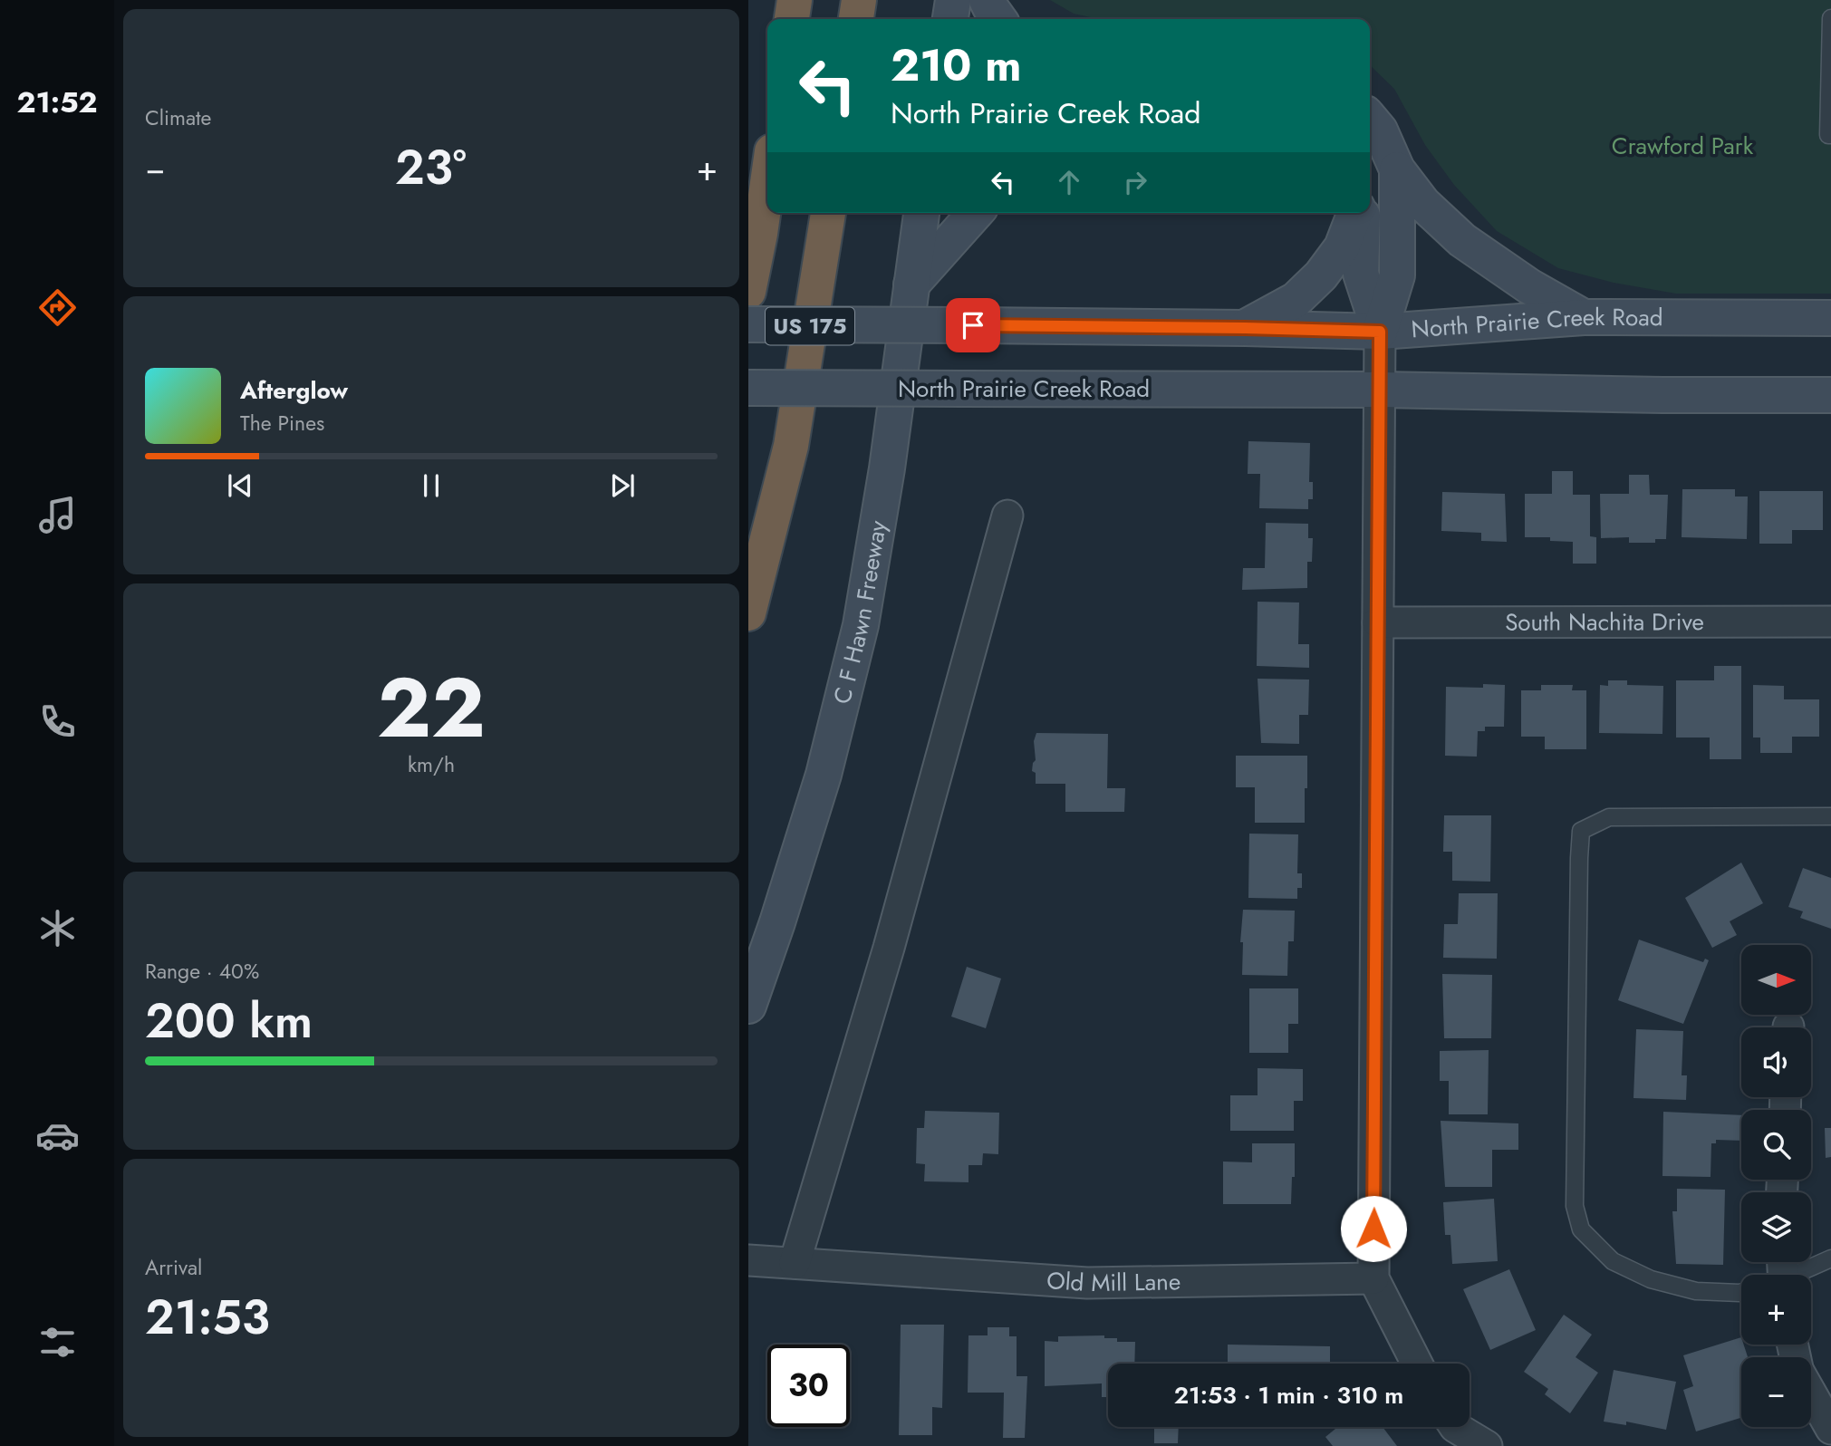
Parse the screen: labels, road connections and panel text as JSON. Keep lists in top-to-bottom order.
{
  "streets": {
    "highway": ["US 175"],
    "main road": ["North Prairie Creek Road", "C F Hawn Freeway"],
    "street": ["South Nachita Drive", "Old Mill Lane"]
  },
  "parks": ["Crawford Park"],
  "north": "right",
  "page": {
    "tabs": "21:52",
    "tile": [
      "Climate",
      ["22", "km/h"],
      ["Range · 40%", "200 km"],
      ["Arrival", "21:53"]
    ],
    "turn": ["210 m", "North Prairie Creek Road"],
    "heat": ["−", "23°", "+"],
    "song": ["Afterglow", "The Pines"],
    "map_buttons": ["+", "−"],
    "limit": "30",
    "trip": "21:53 · 1 min · 310 m"
  }
}
